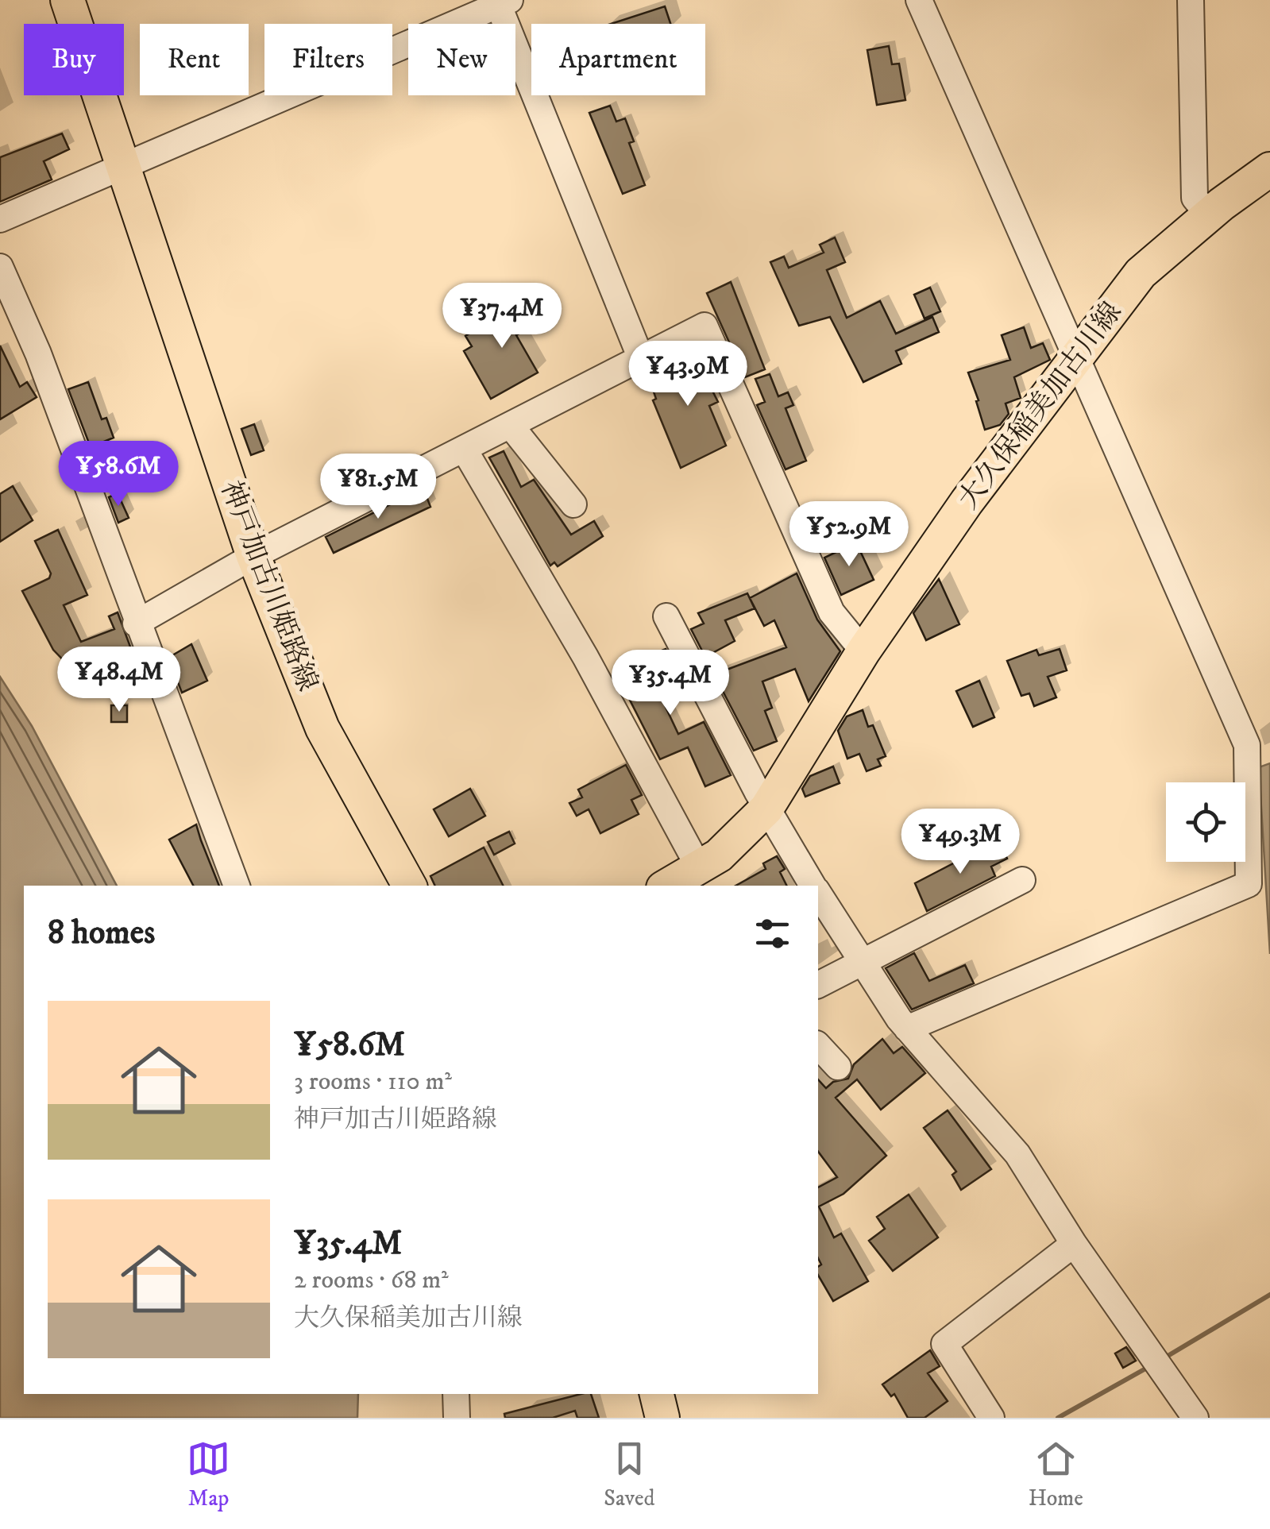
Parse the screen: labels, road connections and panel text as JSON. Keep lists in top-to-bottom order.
{
  "streets": {
    "main road": ["大久保稲美加古川線", "神戸加古川姫路線"]
  },
  "page": {
    "chip": [
      "Buy",
      "Rent",
      "Filters",
      "New",
      "Apartment"
    ],
    "price": [
      "¥37.4M",
      "¥43.9M",
      "¥58.6M",
      "¥81.5M",
      "¥52.9M",
      "¥48.4M",
      "¥35.4M",
      "¥49.3M"
    ],
    "heading": "8 homes",
    "list": [
      {
        "name": "¥58.6M",
        "note": "3 rooms · 110 m² · 神戸加古川姫路線"
      },
      {
        "name": "¥35.4M",
        "note": "2 rooms · 68 m² · 大久保稲美加古川線"
      }
    ],
    "tabs": ["Map", "Saved", "Home"]
  }
}
